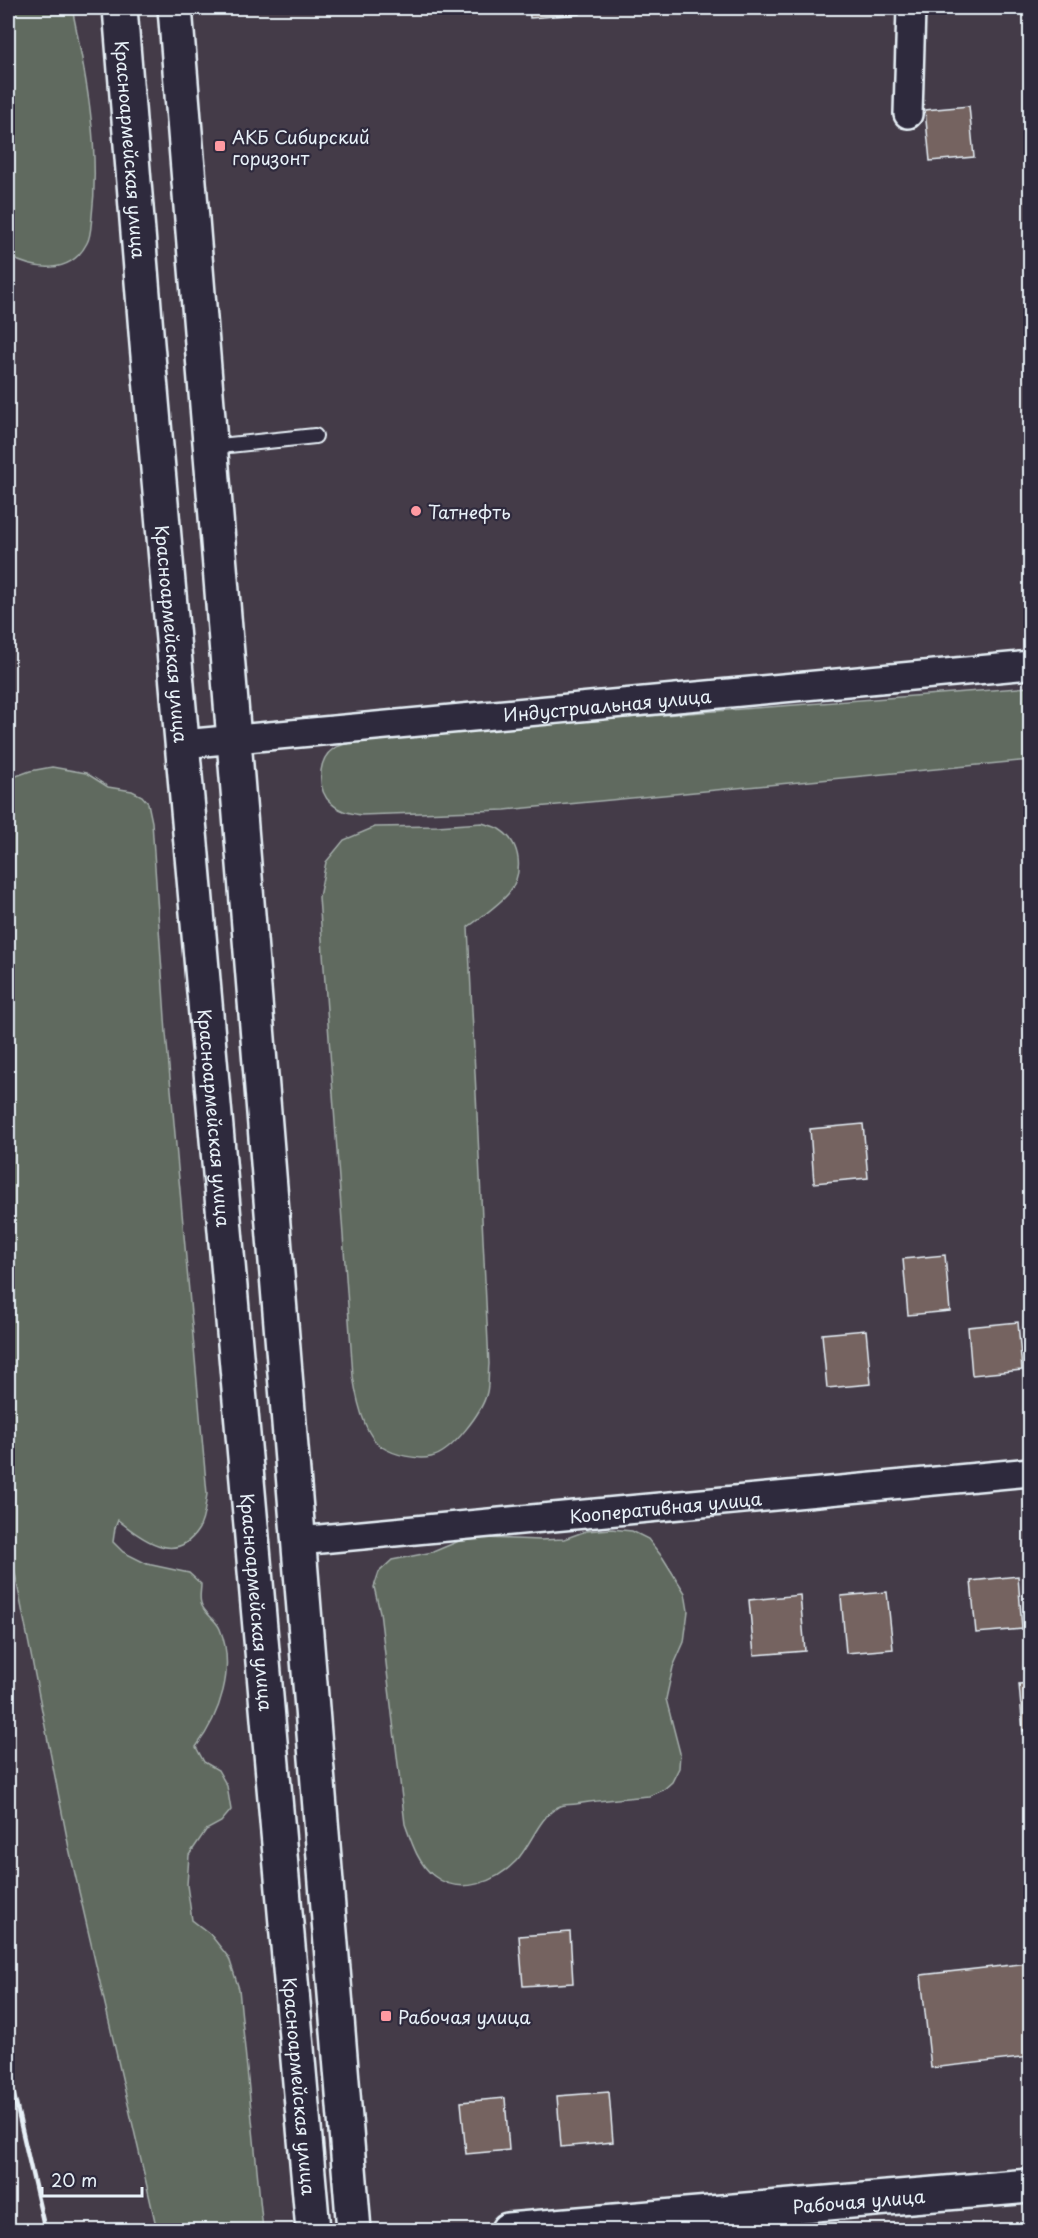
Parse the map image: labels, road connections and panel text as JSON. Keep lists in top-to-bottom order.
{
  "streets": {
    "main road": ["Красноармейская улица", "Рабочая улица"],
    "street": ["Индустриальная улица", "Кооперативная улица"]
  },
  "crossings": [
    ["Красноармейская улица", "Индустриальная улица"]
  ],
  "places": {
    "transit": ["АКБ Сибирский горизонт", "Рабочая улица"],
    "other": ["Татнефть"]
  },
  "scale_bar": "20 m"
}
